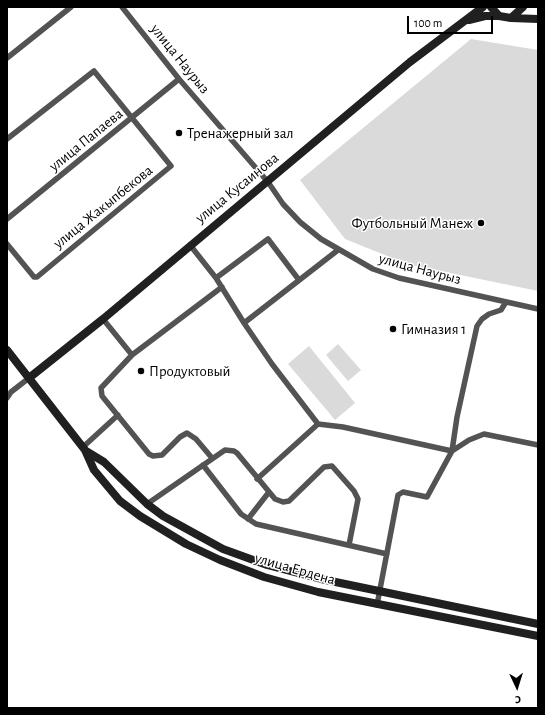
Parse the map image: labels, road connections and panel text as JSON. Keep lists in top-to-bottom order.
{
  "streets": {
    "street": [
      "улица Наурыз",
      "улица Папаева",
      "улица Кусаинова",
      "улица Жакыпбекова",
      "улица Ердена"
    ]
  },
  "crossings": [
    ["улица Наурыз", "улица Папаева"],
    ["улица Наурыз", "улица Кусаинова"],
    ["улица Папаева", "улица Жакыпбекова"],
    ["улица Кусаинова", "улица Ердена"]
  ],
  "places": [
    "Тренажерный зал",
    "Футбольный Манеж",
    "Гимназия 1",
    "Продуктовый"
  ],
  "scale_bar": "100 m",
  "north": "bottom"
}
